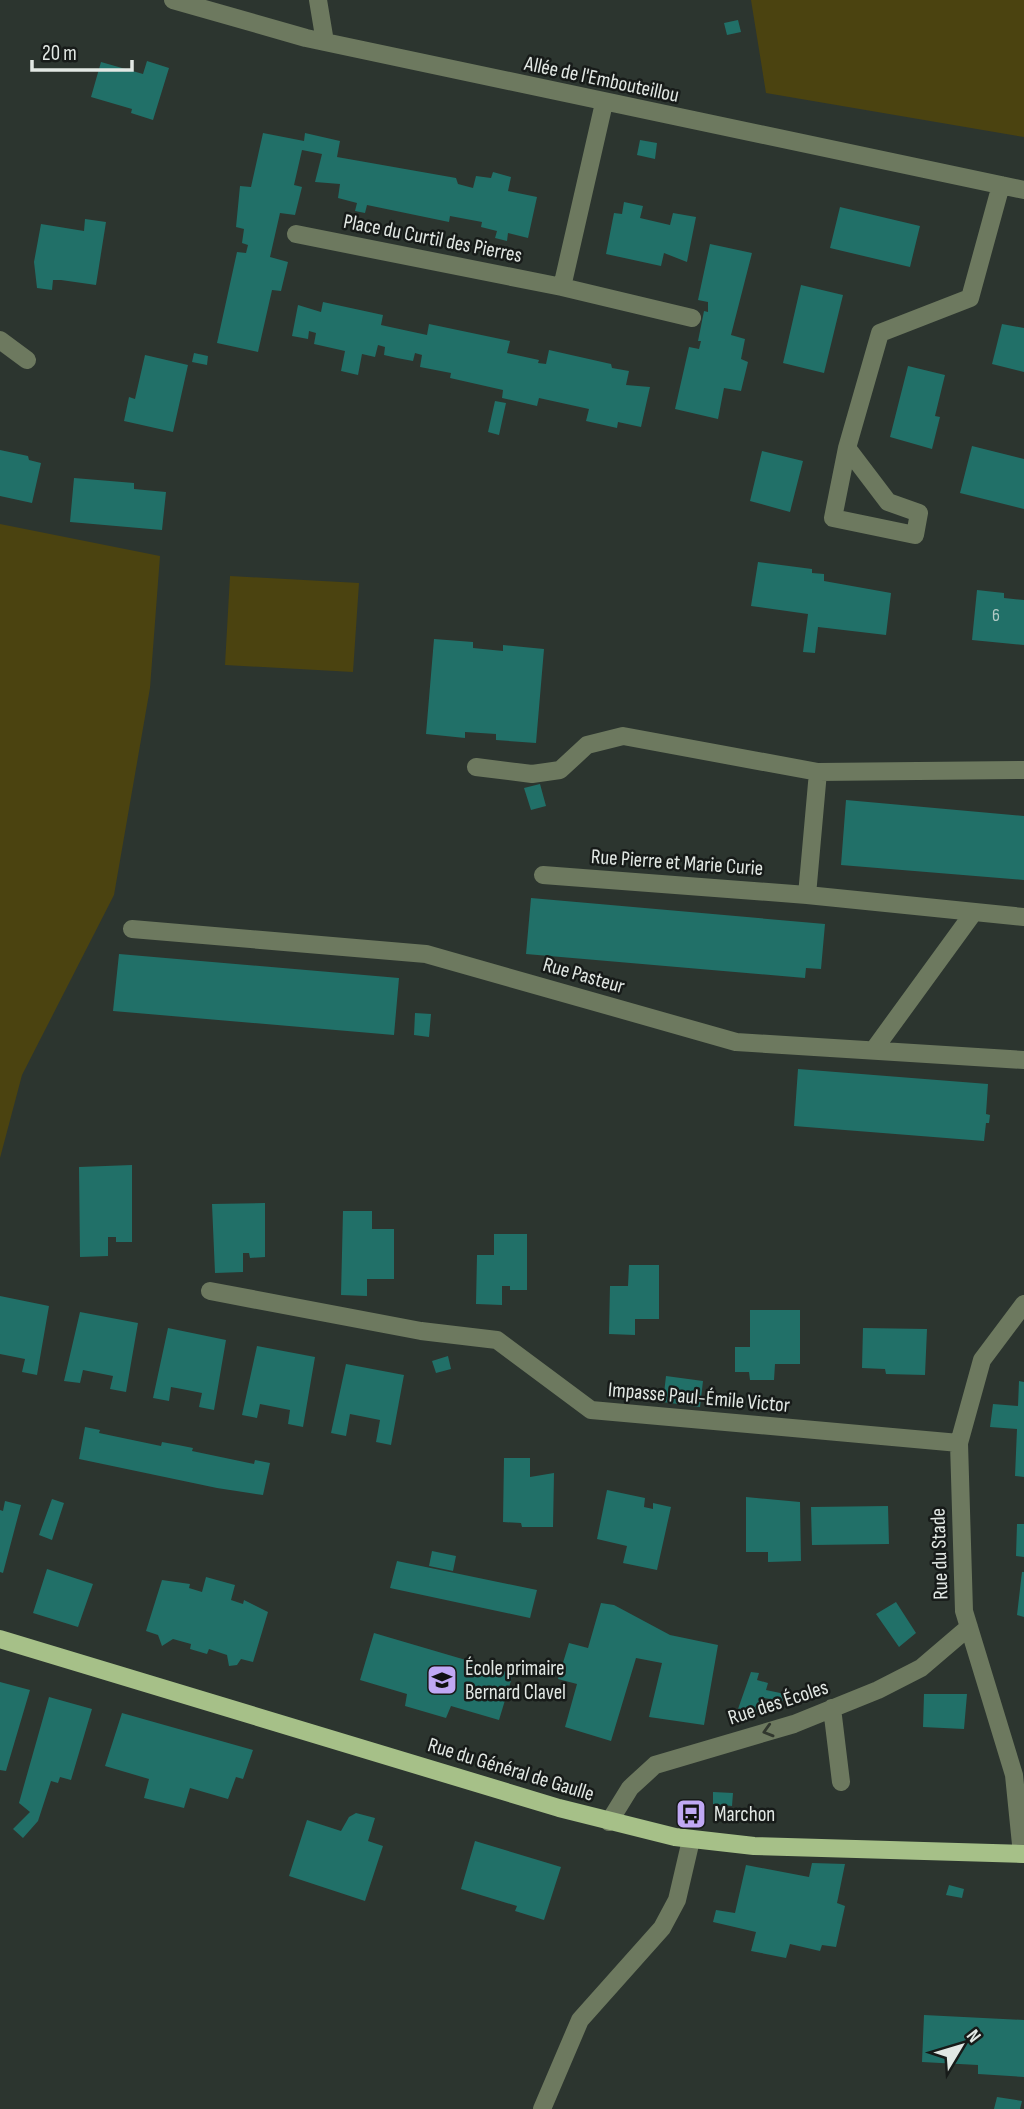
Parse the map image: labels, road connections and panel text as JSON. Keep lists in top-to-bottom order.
{
  "streets": {
    "main road": ["Rue du Général de Gaulle"],
    "street": [
      "Allée de l'Embouteillou",
      "Place du Curtil des Pierres",
      "Rue Pierre et Marie Curie",
      "Rue Pasteur",
      "Impasse Paul-Émile Victor",
      "Rue du Stade",
      "Rue des Écoles"
    ]
  },
  "crossings": [
    ["Impasse Paul-Émile Victor", "Rue du Stade"],
    ["Rue du Stade", "Rue des Écoles"],
    ["Rue du Stade", "Rue du Général de Gaulle"],
    ["Rue des Écoles", "Rue du Général de Gaulle"]
  ],
  "one_way": ["Rue des Écoles"],
  "places": {
    "school or university": ["École primaire Bernard Clavel"],
    "bus stop": ["Marchon"]
  },
  "house_numbers": ["6"],
  "scale_bar": "20 m",
  "north": "top right"
}
